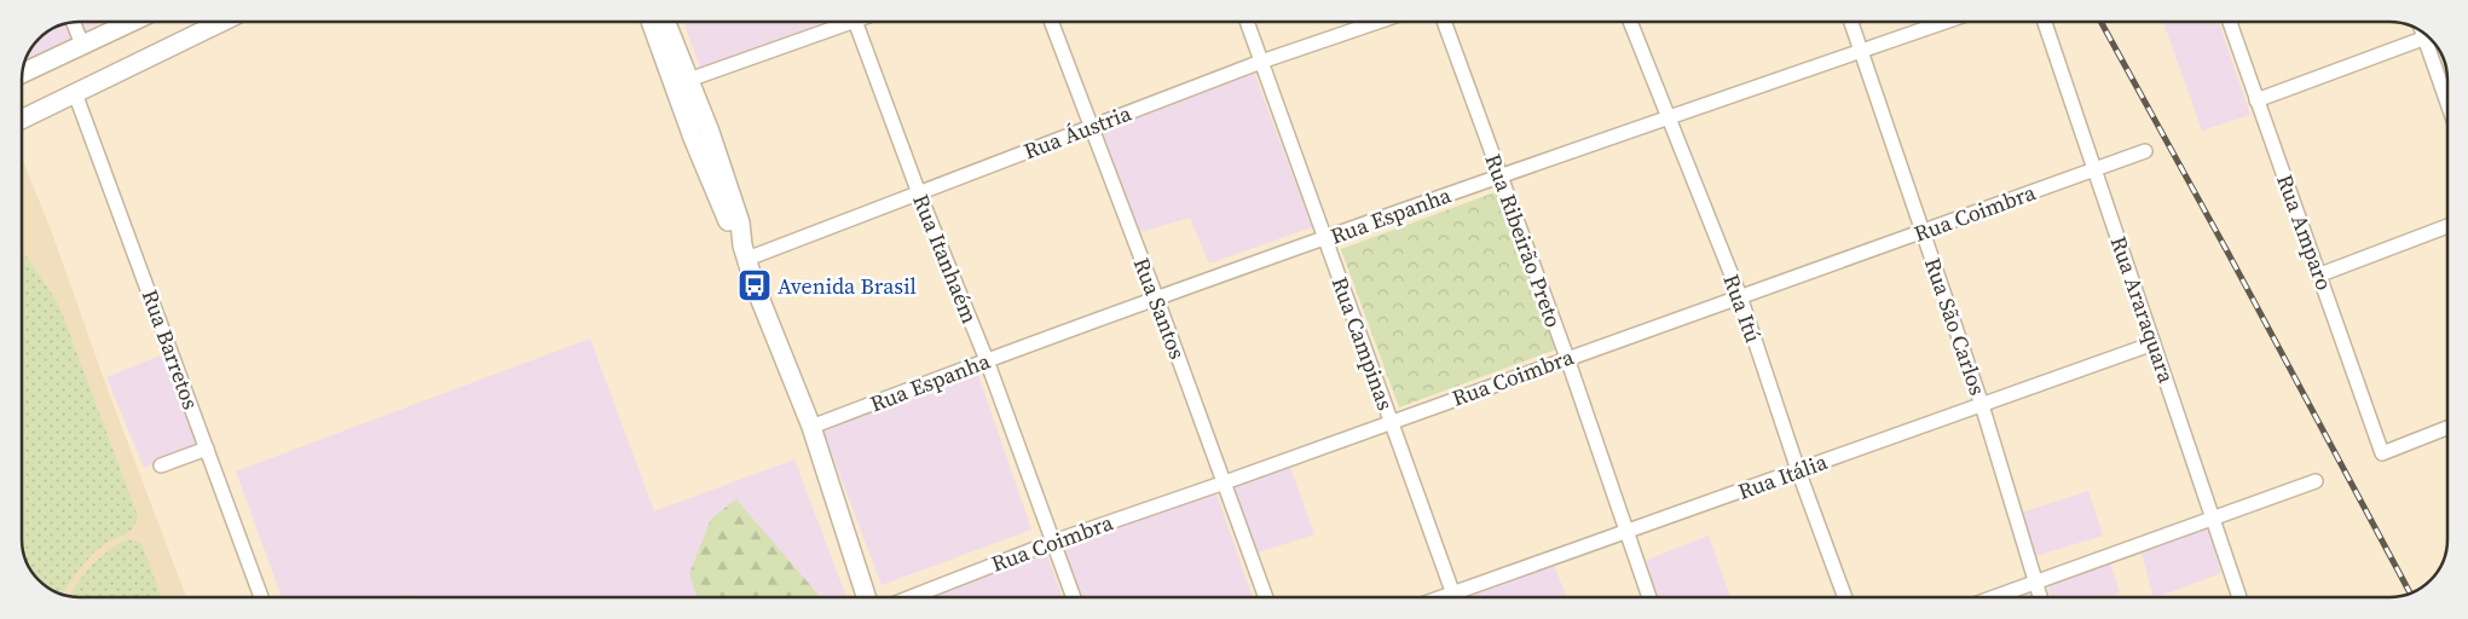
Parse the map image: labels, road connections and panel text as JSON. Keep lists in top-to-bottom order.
{
  "streets": {
    "street": [
      "Rua Áustria",
      "Rua Coimbra",
      "Rua Espanha",
      "Rua Amparo",
      "Rua Ribeirão Preto",
      "Rua Itanhaém",
      "Rua Santos",
      "Rua Itú",
      "Rua Araraquara",
      "Rua São Carlos",
      "Rua Campinas",
      "Rua Barretos",
      "Rua Itália"
    ]
  },
  "crossings": [
    ["Rua Áustria", "Rua Itanhaém"],
    ["Rua Áustria", "Rua Santos"],
    ["Rua Áustria", "Rua Campinas"],
    ["Rua Coimbra", "Rua Ribeirão Preto"],
    ["Rua Coimbra", "Rua Itanhaém"],
    ["Rua Coimbra", "Rua Santos"],
    ["Rua Coimbra", "Rua Itú"],
    ["Rua Coimbra", "Rua Araraquara"],
    ["Rua Coimbra", "Rua São Carlos"],
    ["Rua Coimbra", "Rua Campinas"],
    ["Rua Espanha", "Rua Ribeirão Preto"],
    ["Rua Espanha", "Rua Itanhaém"],
    ["Rua Espanha", "Rua Santos"],
    ["Rua Espanha", "Rua Itú"],
    ["Rua Espanha", "Rua São Carlos"],
    ["Rua Espanha", "Rua Campinas"],
    ["Rua Ribeirão Preto", "Rua Itália"],
    ["Rua Itú", "Rua Itália"],
    ["Rua Araraquara", "Rua Itália"],
    ["Rua São Carlos", "Rua Itália"],
    ["Rua Campinas", "Rua Itália"]
  ],
  "places": {
    "bus stop": ["Avenida Brasil"]
  }
}
